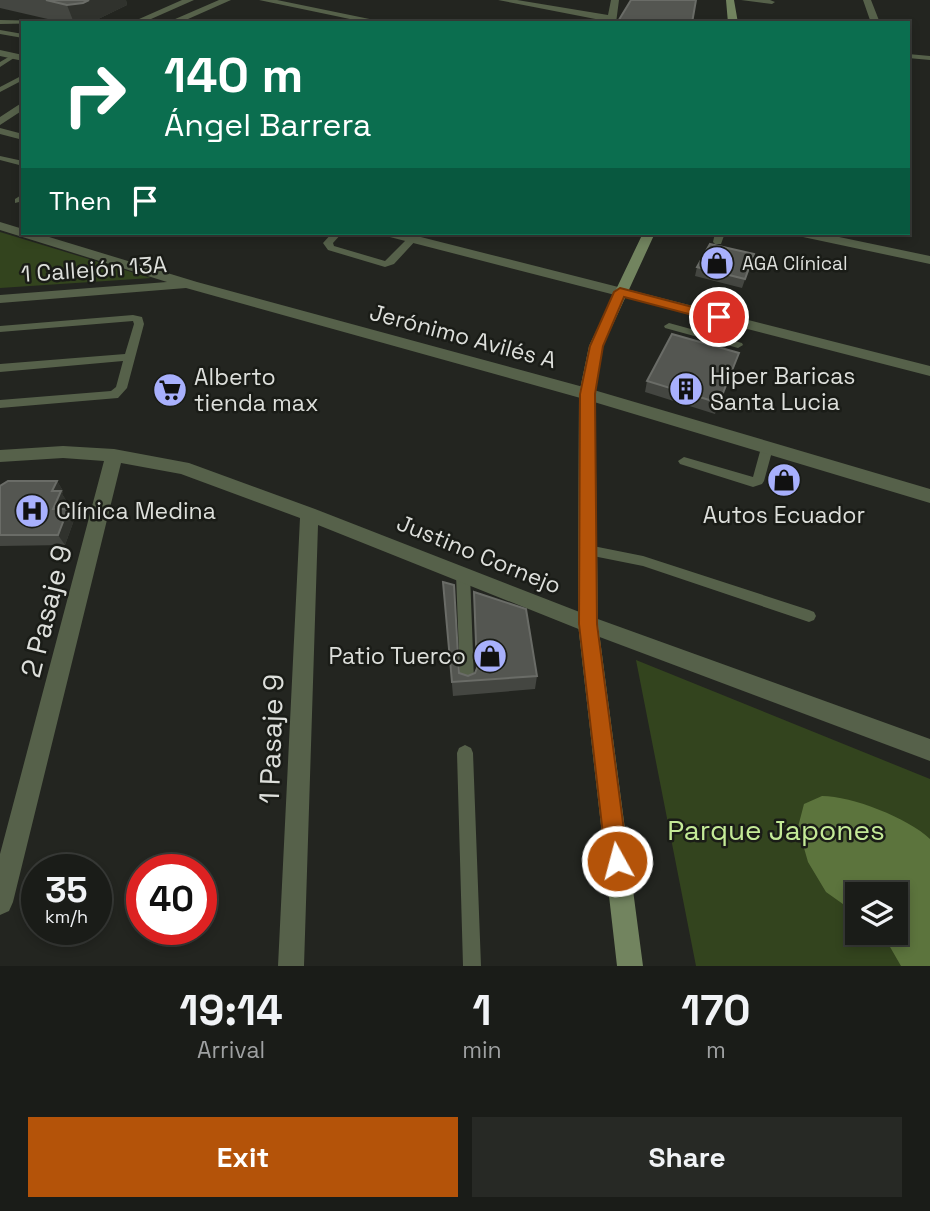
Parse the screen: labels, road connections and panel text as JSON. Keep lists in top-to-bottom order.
{
  "streets": {
    "street": [
      "1 Callejón 13A",
      "Jerónimo Avilés A",
      "Justino Cornejo",
      "2 Pasaje 9",
      "1 Pasaje 9"
    ]
  },
  "crossings": [
    ["1 Callejón 13A", "Jerónimo Avilés A"],
    ["Justino Cornejo", "2 Pasaje 9"],
    ["Justino Cornejo", "1 Pasaje 9"]
  ],
  "parks": ["Parque Japones"],
  "places": {
    "shop": ["AGA Clínical", "Autos Ecuador", "Patio Tuerco"],
    "building": ["Hiper Baricas Santa Lucia"],
    "supermarket": ["Alberto tienda max"],
    "hospital": ["Clínica Medina"]
  },
  "page": {
    "turn": ["140 m", "Ángel Barrera"],
    "then": "Then",
    "speed": "35 km/h",
    "limit": "40",
    "eta": [
      "19:14",
      "Arrival",
      "1",
      "min",
      "170",
      "m"
    ],
    "buttons": ["Exit", "Share"]
  }
}
